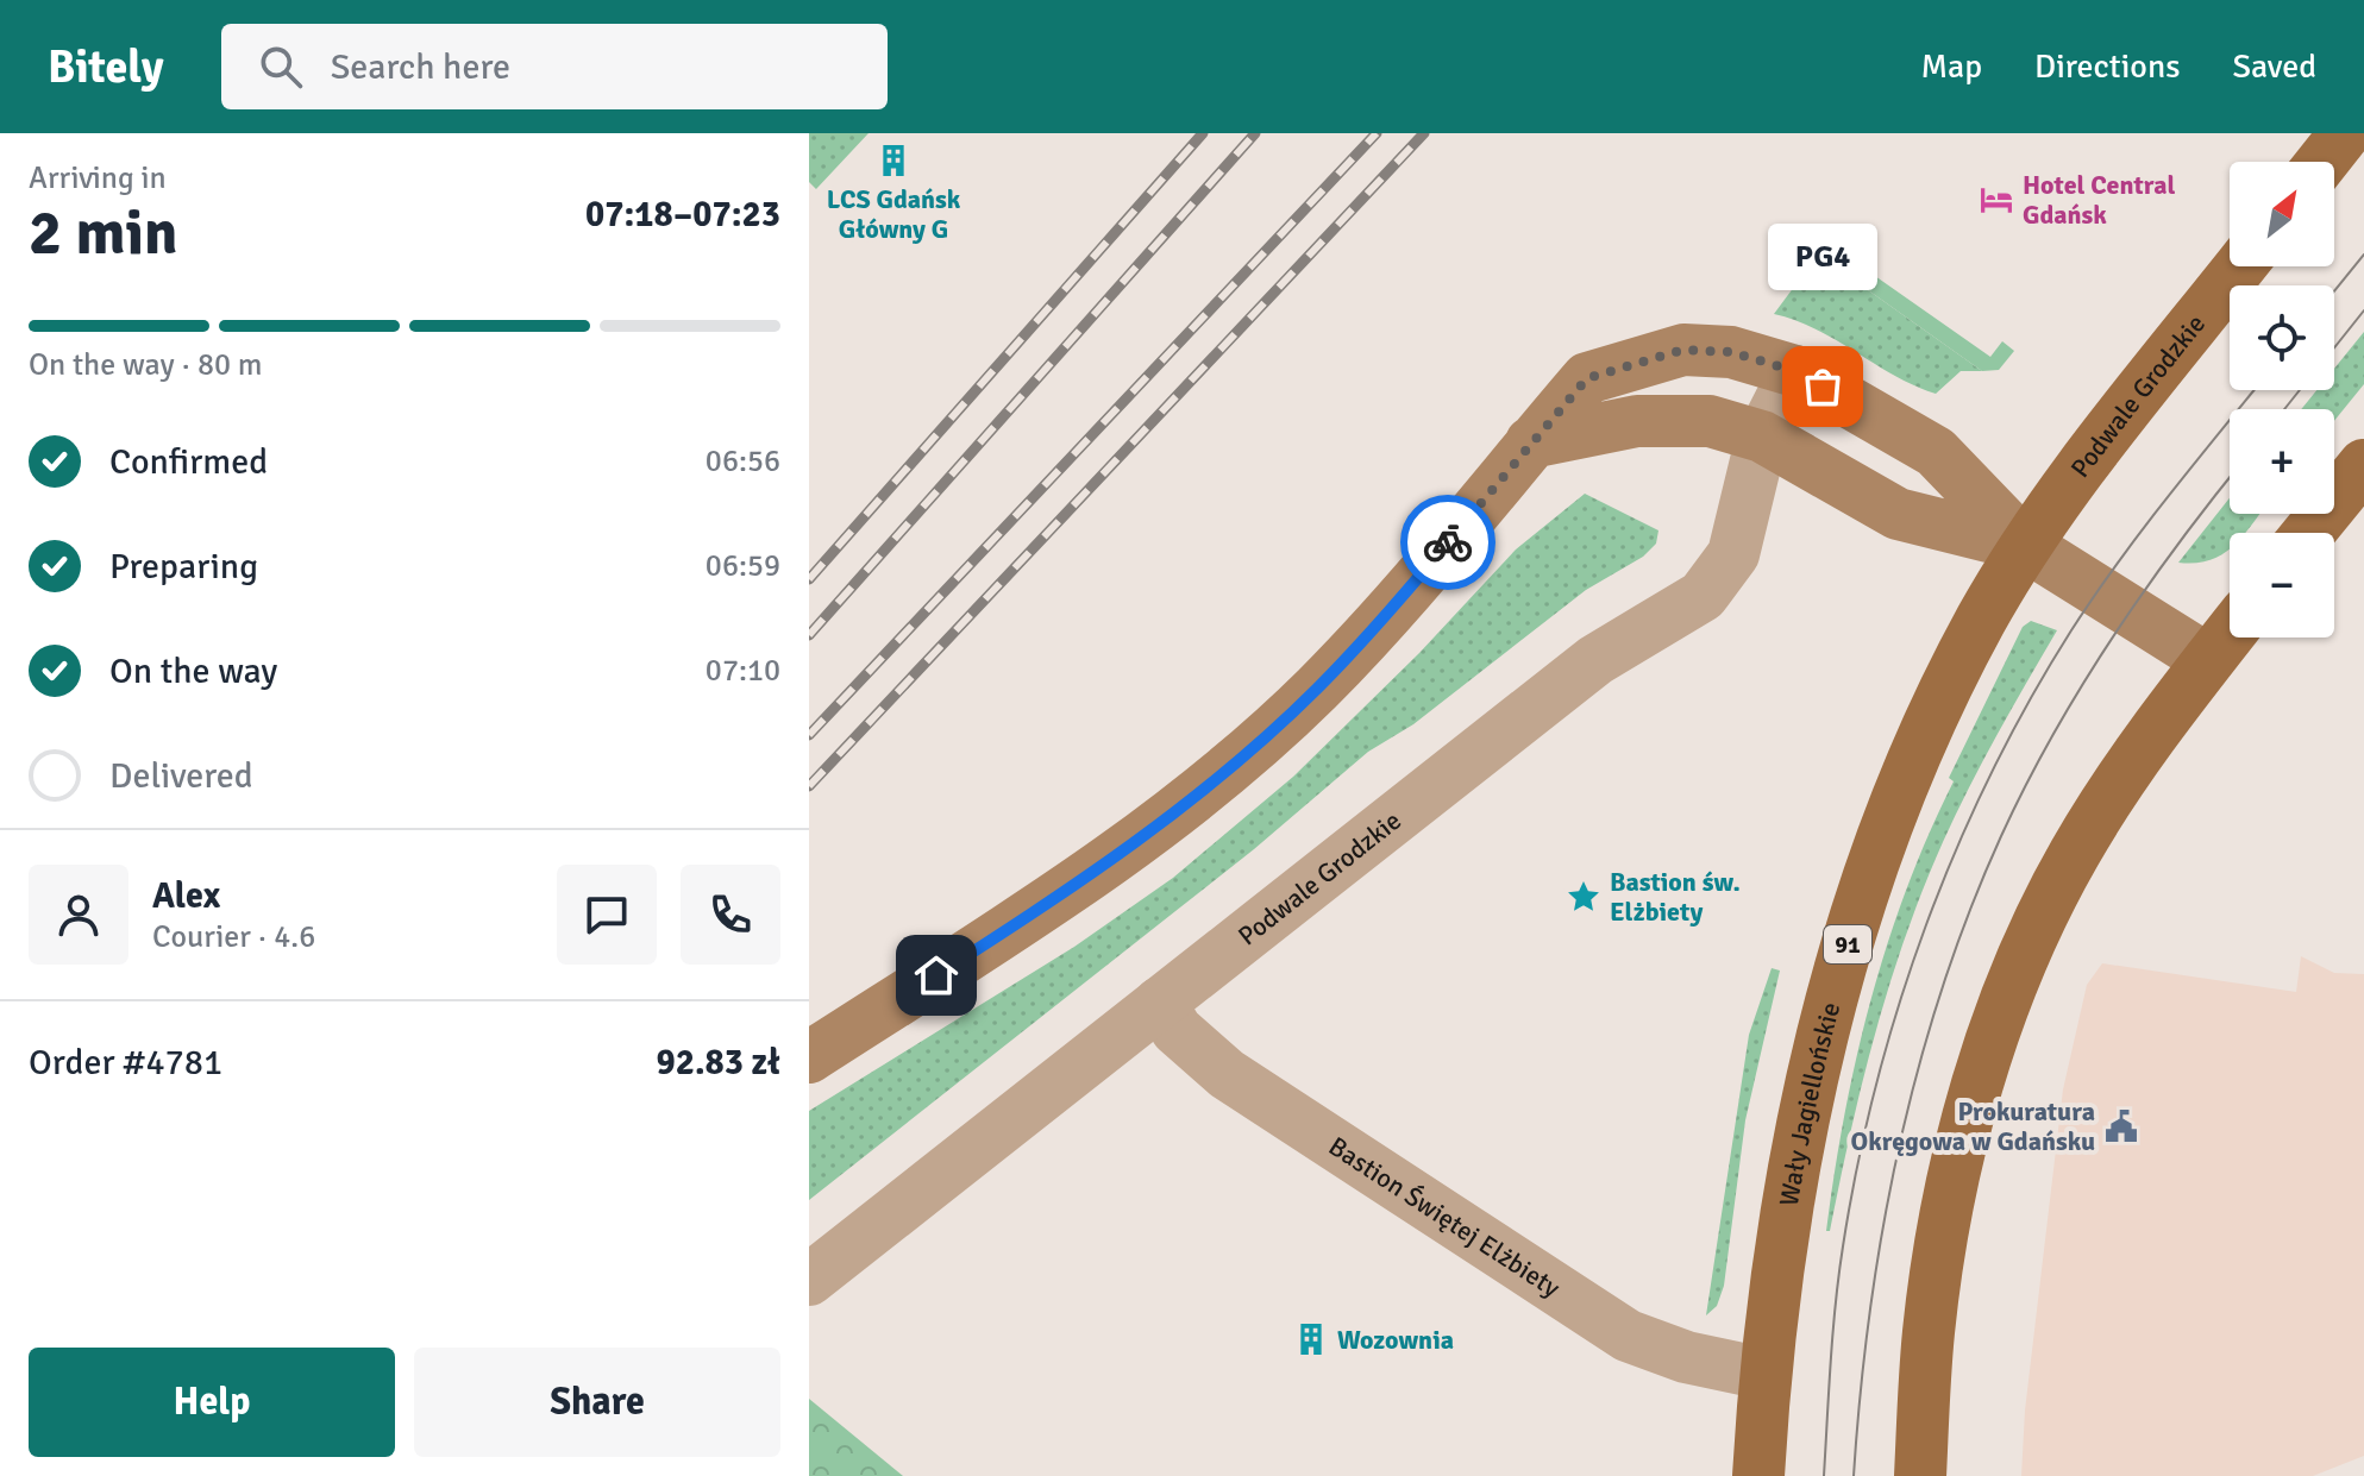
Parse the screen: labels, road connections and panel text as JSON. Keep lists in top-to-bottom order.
{
  "streets": {
    "main road": ["Podwale Grodzkie", "91", "Wały Jagiellońskie"],
    "street": ["Bastion Świętej Elżbiety"]
  },
  "crossings": [
    ["Podwale Grodzkie", "Wały Jagiellońskie"],
    ["Podwale Grodzkie", "Bastion Świętej Elżbiety"],
    ["Wały Jagiellońskie", "Bastion Świętej Elżbiety"]
  ],
  "places": {
    "building": ["LCS Gdańsk Główny G", "Wozownia"],
    "hotel": ["Hotel Central Gdańsk"],
    "other": ["PG4"],
    "place": ["Bastion św. Elżbiety"],
    "public building": ["Prokuratura Okręgowa w Gdańsku"]
  },
  "north": "top right",
  "page": {
    "header": "Bitely",
    "search": "Search here",
    "nav": ["Map", "Directions", "Saved"],
    "heading": ["2 min", "Arriving in", "07:18–07:23"],
    "panel": [
      "Alex",
      "Courier · 4.6",
      "Order #4781",
      "92.83 zł"
    ],
    "map_buttons": ["+", "−"],
    "bubble": "PG4",
    "bar": "On the way · 80 m",
    "list": [
      ["Confirmed", "06:56"],
      ["Preparing", "06:59"],
      ["On the way", "07:10"],
      "Delivered"
    ],
    "buttons": ["Help", "Share"]
  }
}
